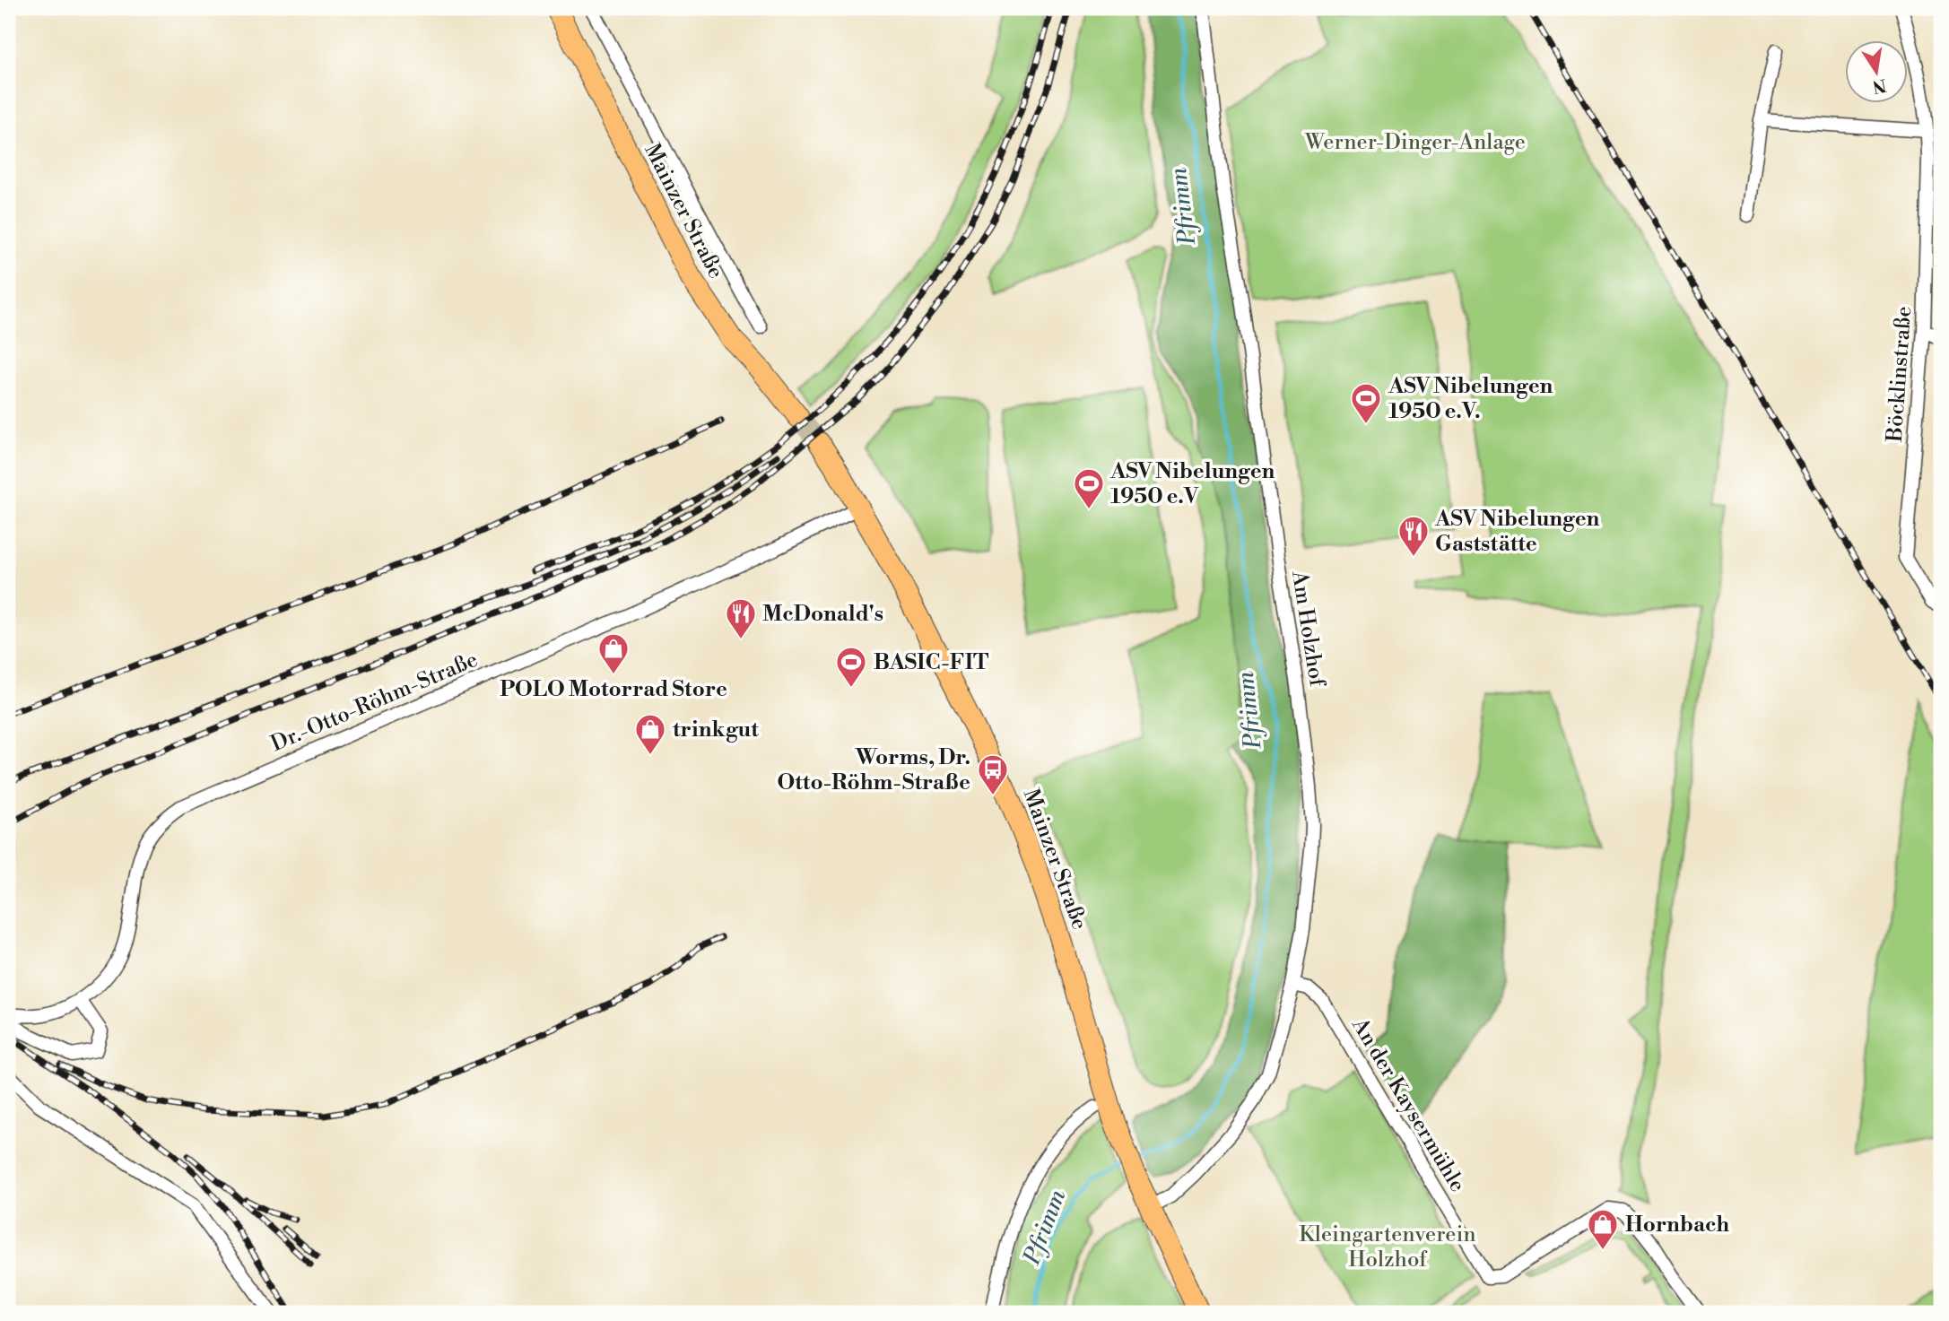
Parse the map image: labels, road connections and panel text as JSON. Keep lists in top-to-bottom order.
{
  "streets": {
    "main road": ["Mainzer Straße"],
    "street": [
      "Böcklinstraße",
      "Am Holzhof",
      "Dr.-Otto-Röhm-Straße",
      "An der Kaysermühle"
    ]
  },
  "crossings": [
    ["Mainzer Straße", "Am Holzhof"],
    ["Mainzer Straße", "Dr.-Otto-Röhm-Straße"],
    ["Am Holzhof", "An der Kaysermühle"]
  ],
  "water": ["Pfrimm"],
  "parks": ["Werner-Dinger-Anlage", "Kleingartenverein Holzhof"],
  "places": {
    "sports": ["ASV Nibelungen 1950 e.V.", "ASV Nibelungen 1950 e.V", "BASIC-FIT"],
    "restaurant": ["ASV Nibelungen Gaststätte", "McDonald's"],
    "shop": ["POLO Motorrad Store", "trinkgut", "Hornbach"],
    "bus stop": ["Worms, Dr. Otto-Röhm-Straße"]
  },
  "north": "bottom"
}
